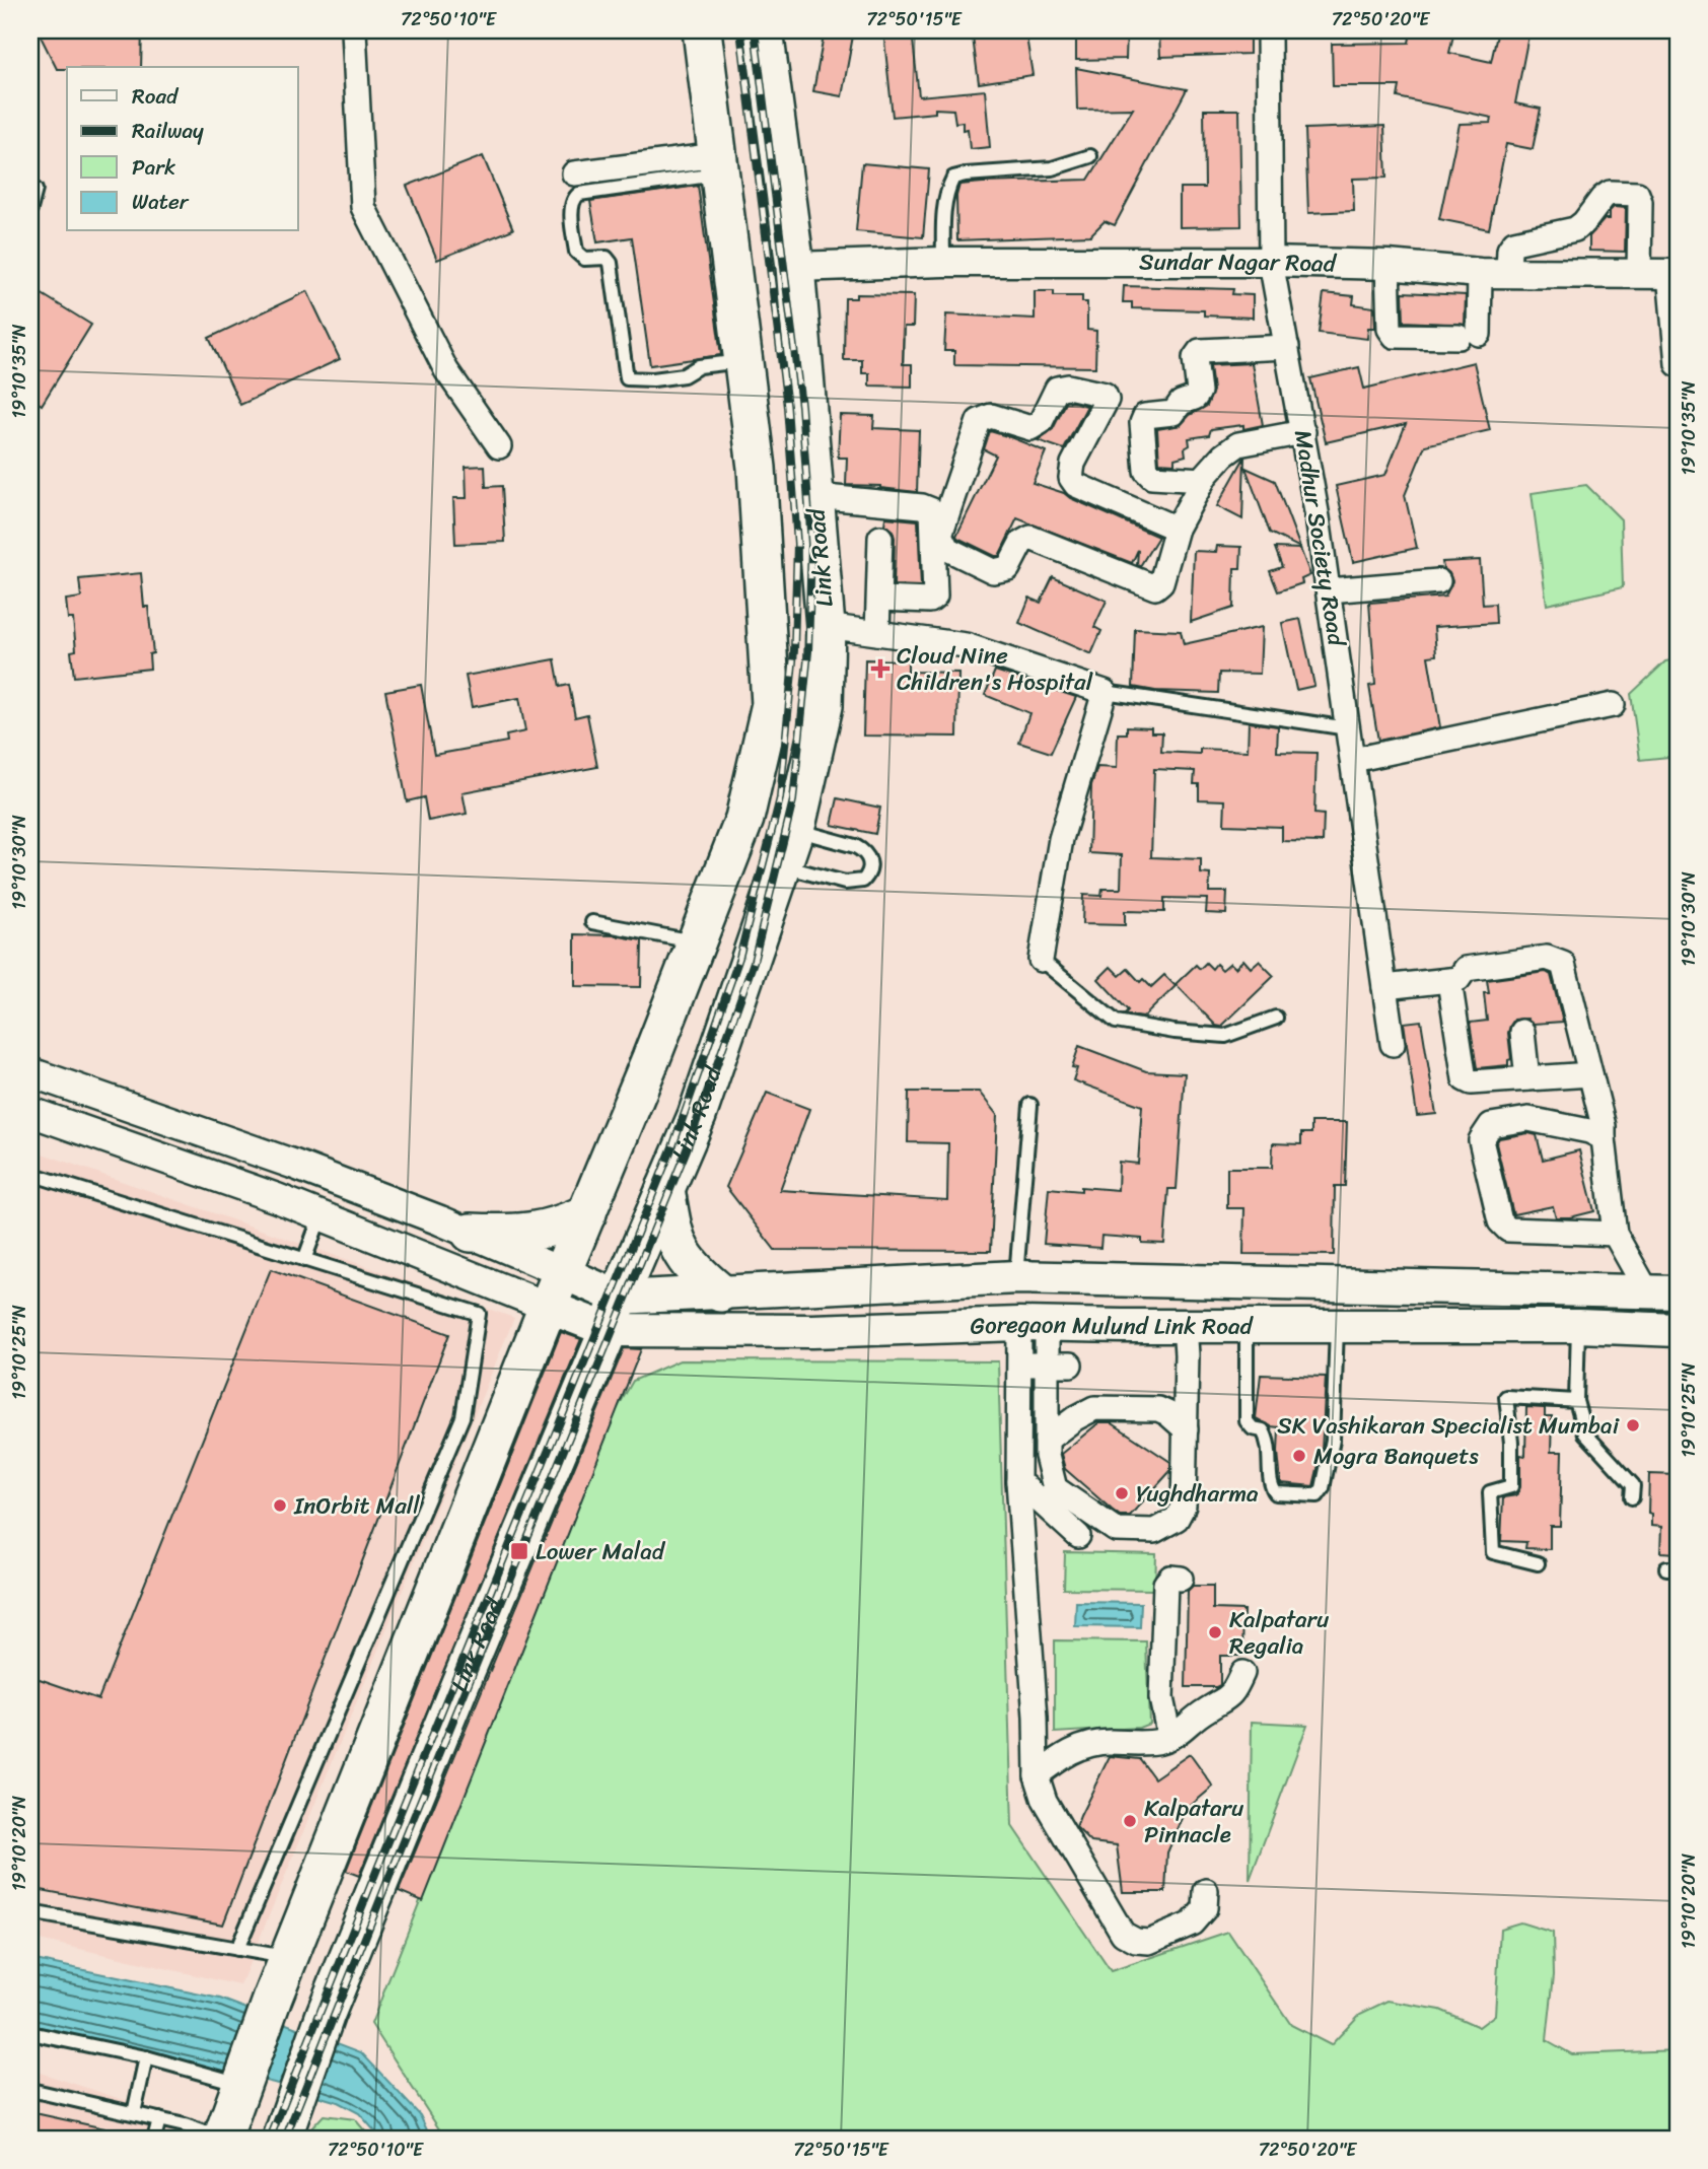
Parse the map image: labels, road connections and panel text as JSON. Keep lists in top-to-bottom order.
{
  "streets": {
    "main road": ["Link Road", "Goregaon Mulund Link Road"],
    "street": ["Sundar Nagar Road", "Madhur Society Road"]
  },
  "crossings": [
    ["Sundar Nagar Road", "Madhur Society Road"],
    ["Sundar Nagar Road", "Link Road"],
    ["Link Road", "Goregaon Mulund Link Road"]
  ],
  "places": {
    "health": ["Cloud Nine Children's Hospital"],
    "other": [
      "SK Vashikaran Specialist Mumbai",
      "Mogra Banquets",
      "Yughdharma",
      "InOrbit Mall",
      "Kalpataru Regalia",
      "Kalpataru Pinnacle"
    ],
    "transit": ["Lower Malad"]
  },
  "legend": [
    "Road",
    "Railway",
    "Park",
    "Water"
  ],
  "coordinates": [
    "72°50'10\"E",
    "72°50'15\"E",
    "72°50'20\"E",
    "19°10'35\"N",
    "19°10'30\"N",
    "19°10'25\"N",
    "19°10'20\"N"
  ]
}
